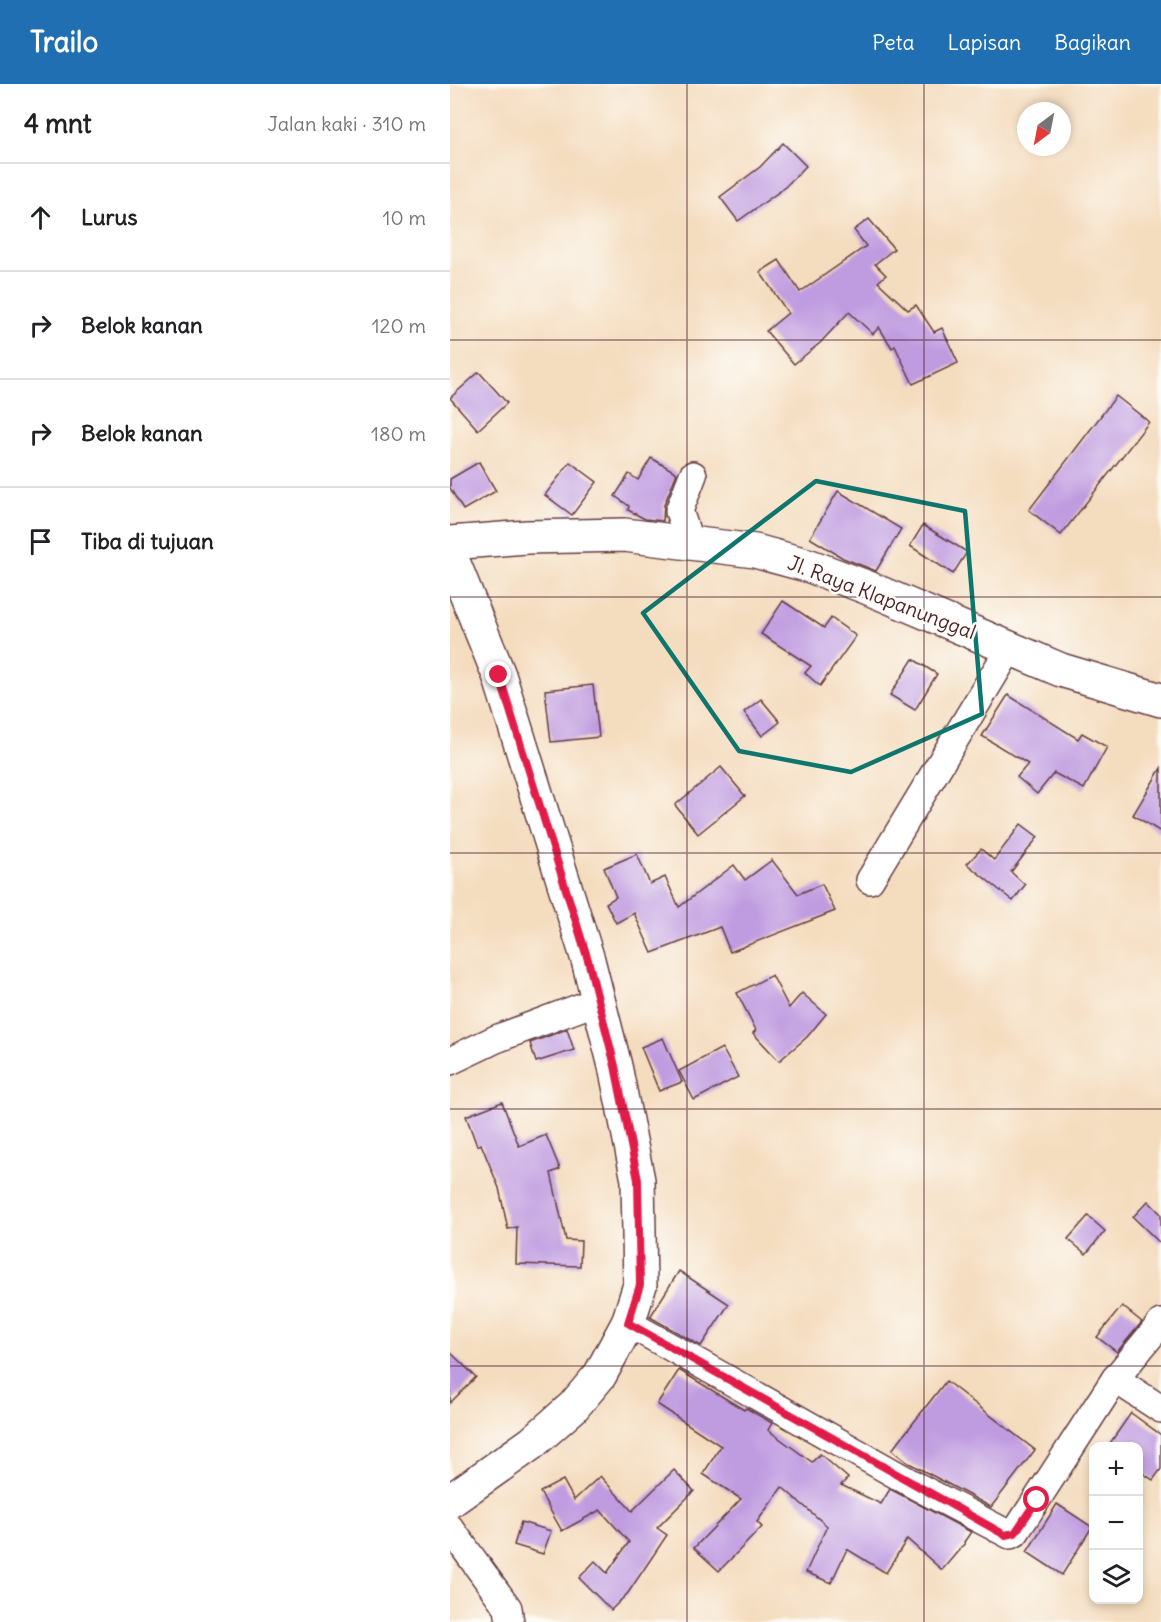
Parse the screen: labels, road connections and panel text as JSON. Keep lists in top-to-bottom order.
{
  "streets": {
    "main road": ["Jl. Raya Klapanunggal"]
  },
  "north": "bottom left",
  "page": {
    "header": "Trailo",
    "nav": ["Peta", "Lapisan", "Bagikan"],
    "heading": ["4 mnt", "Jalan kaki · 310 m"],
    "list": [
      ["Lurus", "10 m"],
      ["Belok kanan", "120 m"],
      ["Belok kanan", "180 m"],
      "Tiba di tujuan"
    ],
    "map_buttons": ["+", "−"]
  }
}
